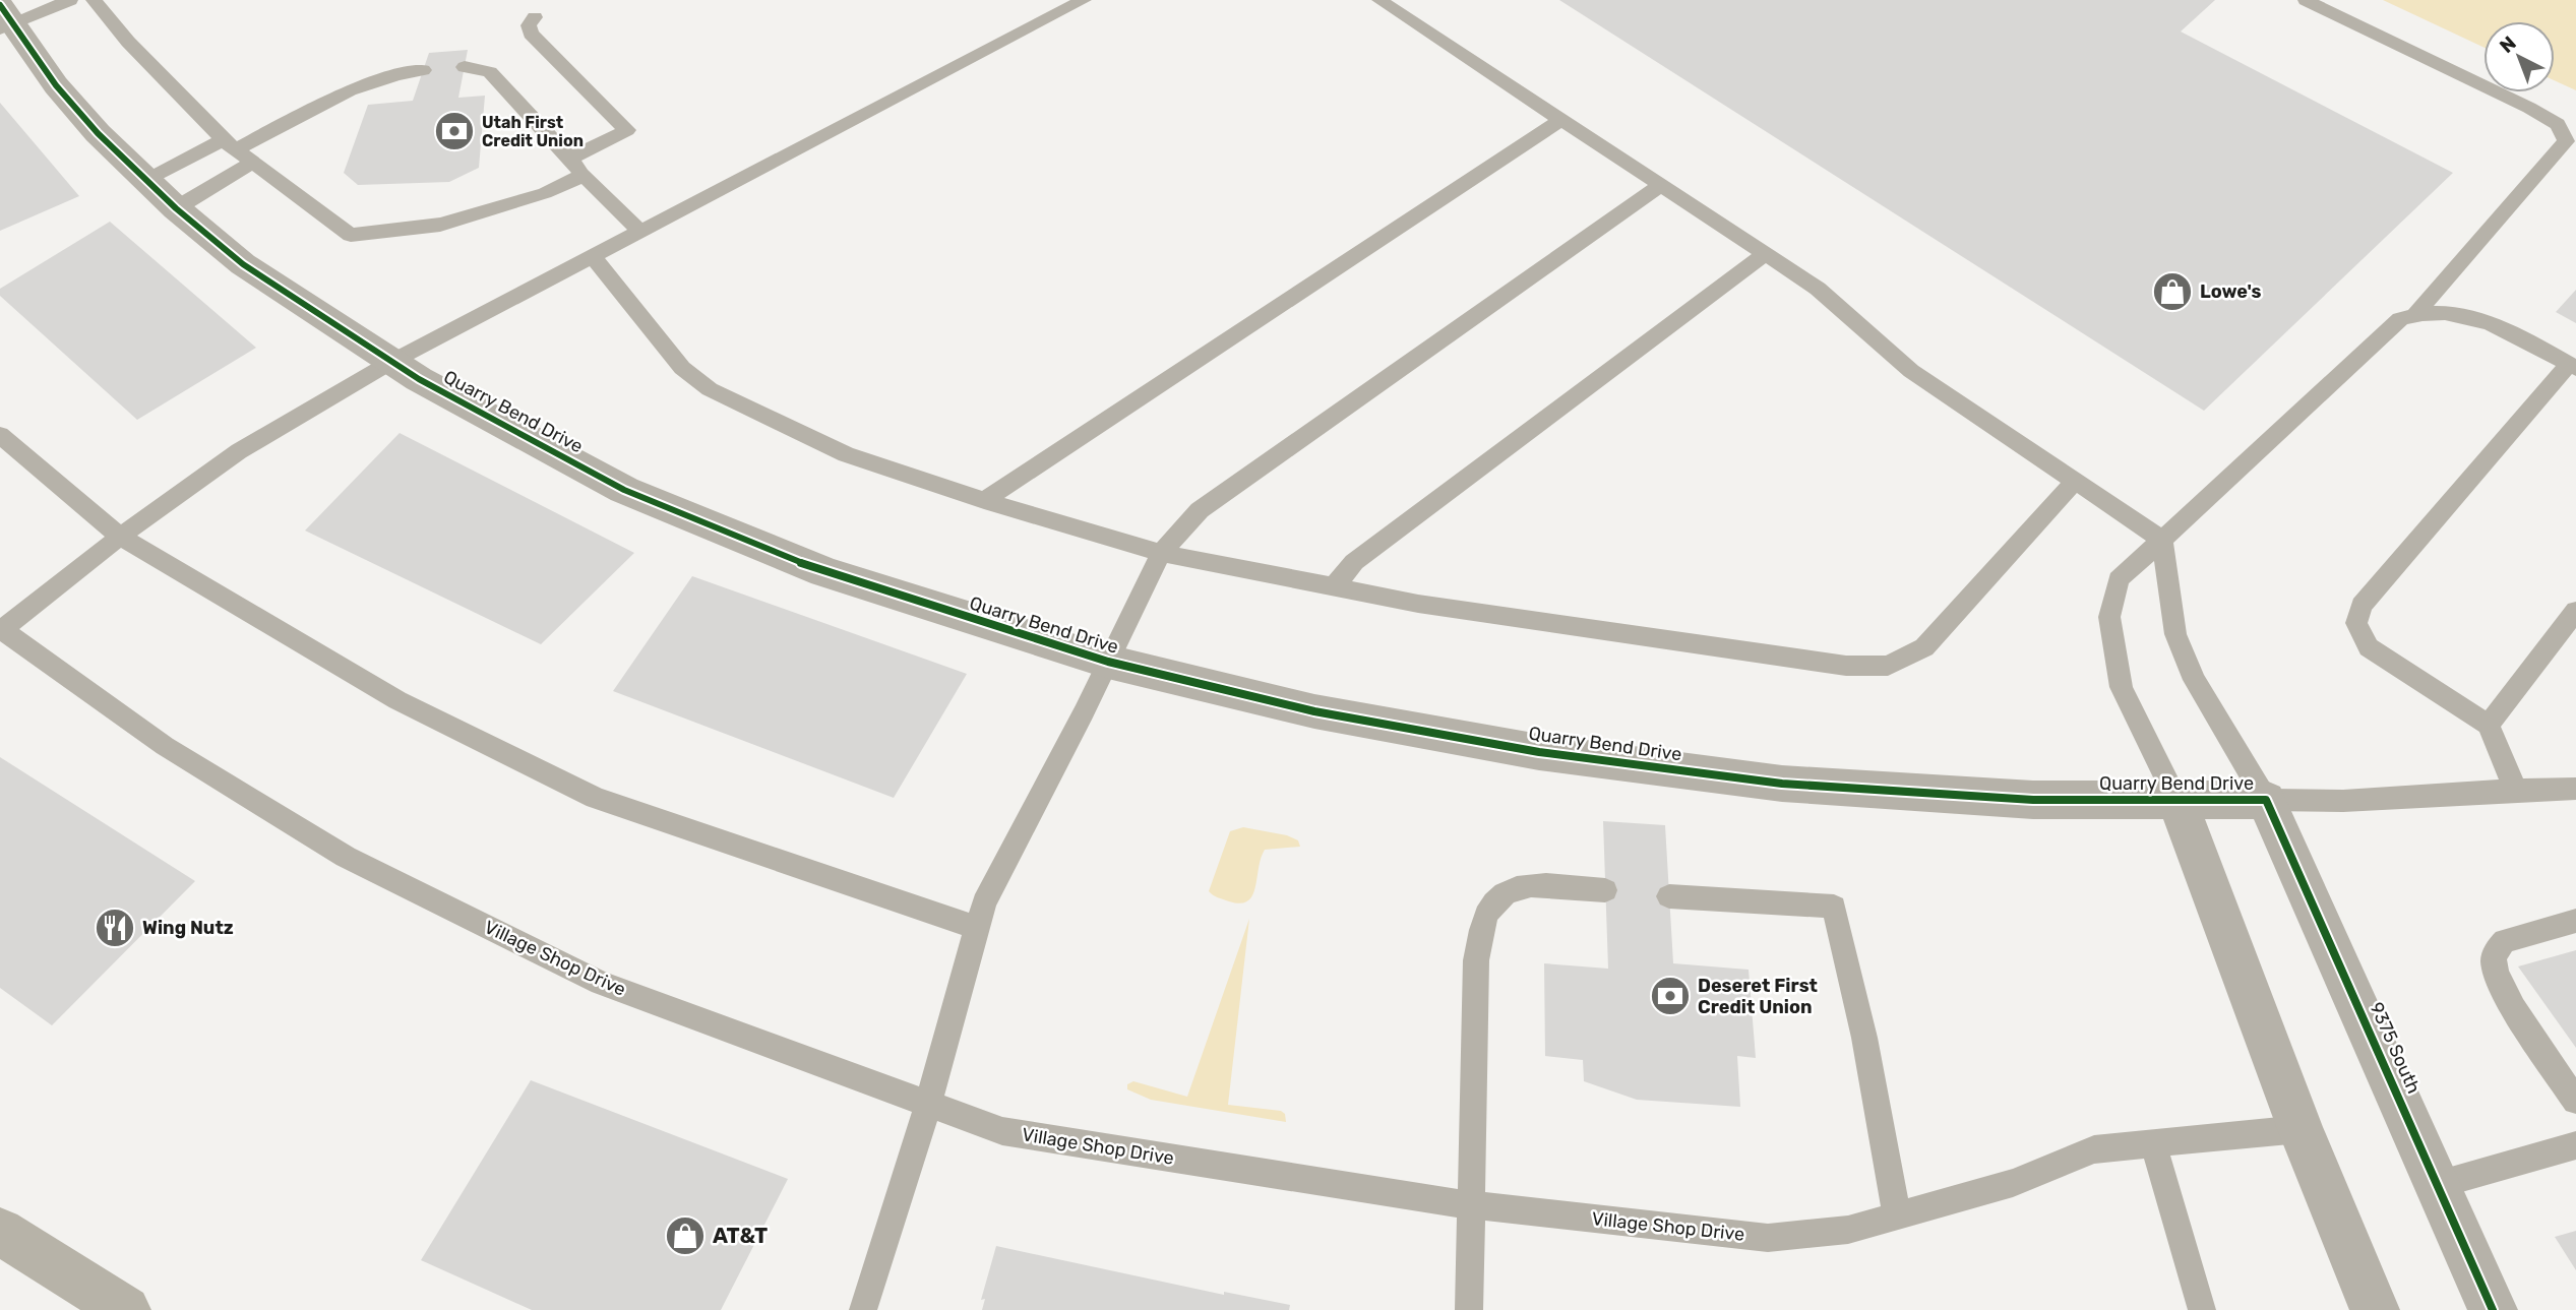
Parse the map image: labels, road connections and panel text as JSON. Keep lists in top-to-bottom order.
{
  "streets": {
    "street": ["Quarry Bend Drive", "9375 South"],
    "lane": ["Village Shop Drive"]
  },
  "crossings": [
    ["Quarry Bend Drive", "9375 South"]
  ],
  "places": {
    "bank": ["Utah First Credit Union", "Deseret First Credit Union"],
    "shop": ["Lowe's", "AT&T"],
    "restaurant": ["Wing Nutz"]
  },
  "north": "top left"
}
